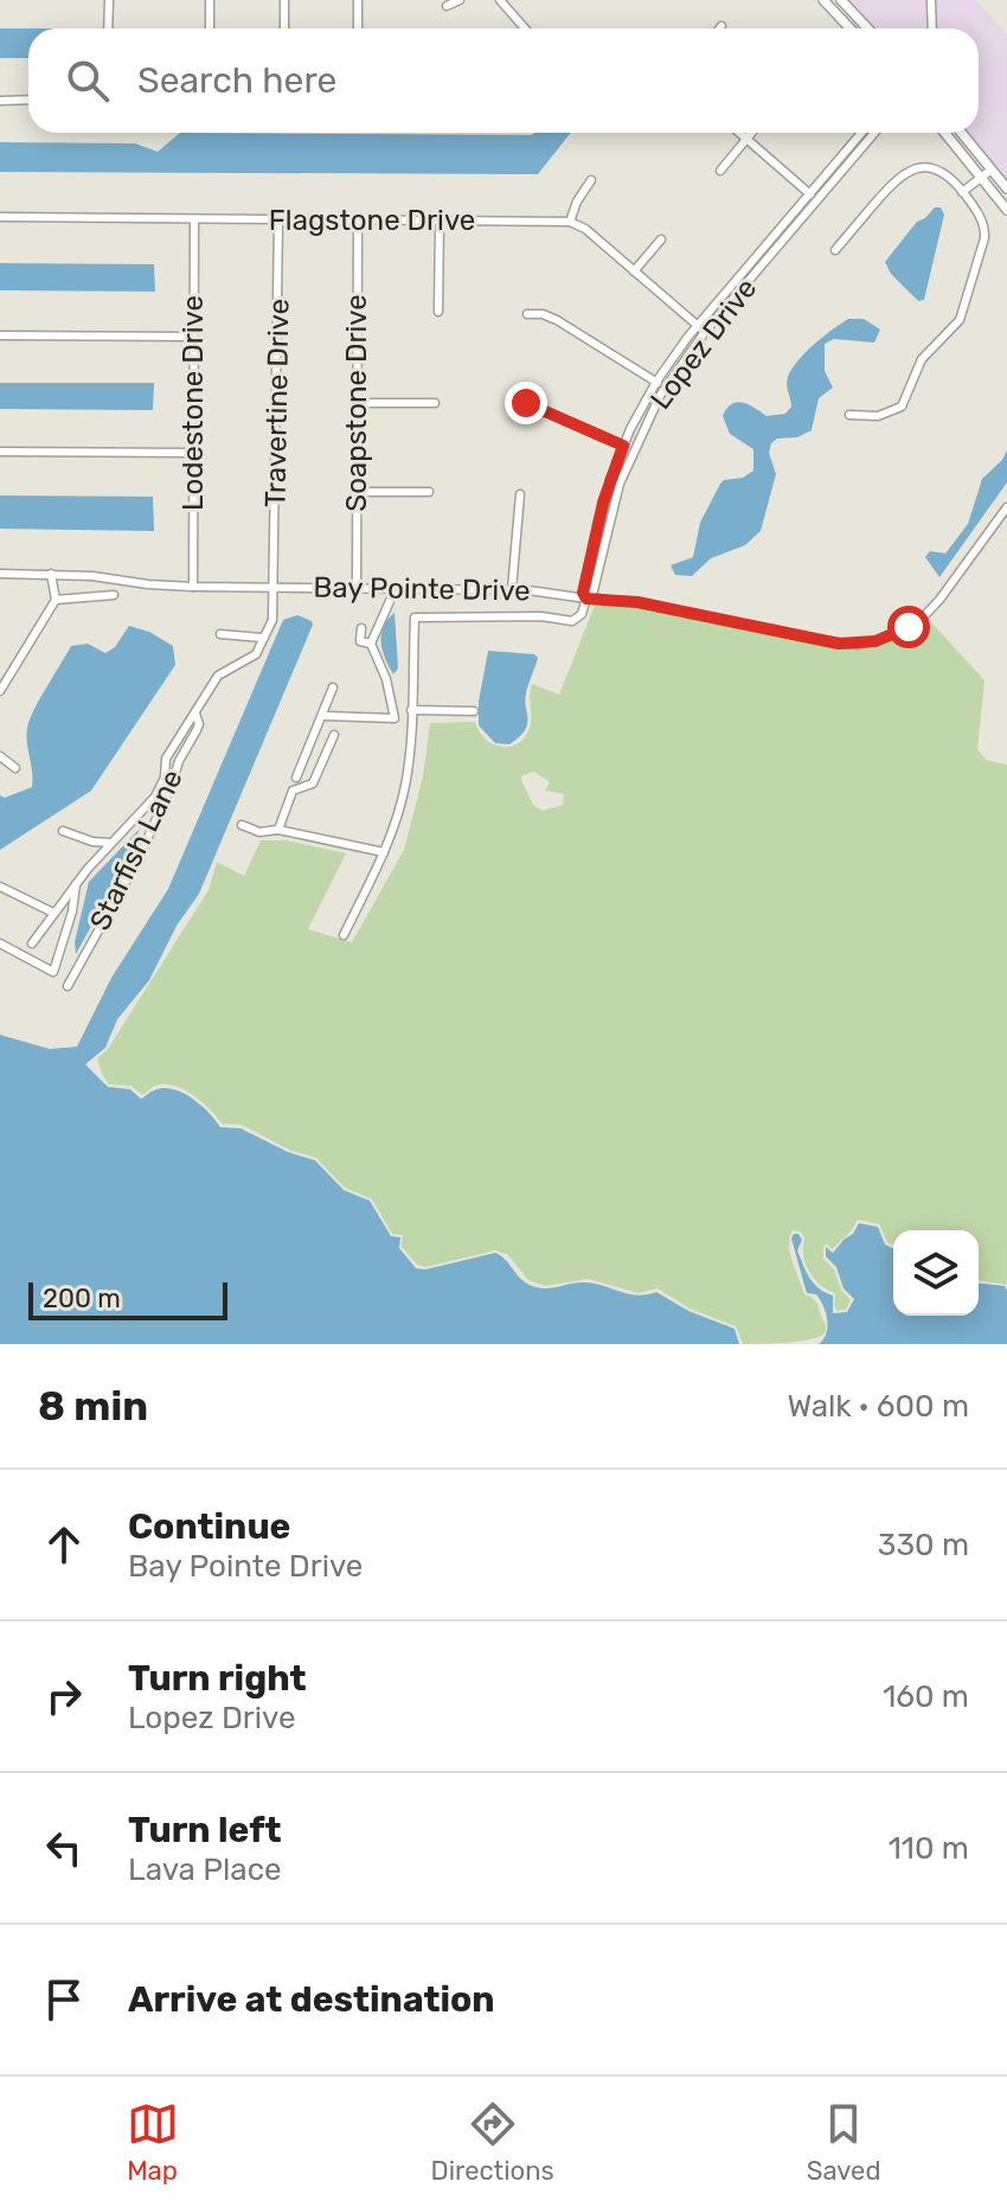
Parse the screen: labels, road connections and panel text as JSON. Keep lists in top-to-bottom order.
{
  "streets": {
    "street": [
      "Flagstone Drive",
      "Lopez Drive",
      "Lodestone Drive",
      "Travertine Drive",
      "Soapstone Drive",
      "Bay Pointe Drive",
      "Starfish Lane"
    ]
  },
  "crossings": [
    ["Flagstone Drive", "Lodestone Drive"],
    ["Flagstone Drive", "Travertine Drive"],
    ["Flagstone Drive", "Soapstone Drive"],
    ["Lopez Drive", "Bay Pointe Drive"],
    ["Lodestone Drive", "Bay Pointe Drive"],
    ["Travertine Drive", "Bay Pointe Drive"],
    ["Soapstone Drive", "Bay Pointe Drive"]
  ],
  "scale_bar": "200 m",
  "page": {
    "search": "Search here",
    "scale": "200 m",
    "heading": ["8 min", "Walk · 600 m"],
    "list": [
      ["Continue", "Bay Pointe Drive", "330 m"],
      ["Turn right", "Lopez Drive", "160 m"],
      ["Turn left", "Lava Place", "110 m"],
      "Arrive at destination"
    ],
    "nav": ["Map", "Directions", "Saved"]
  }
}
